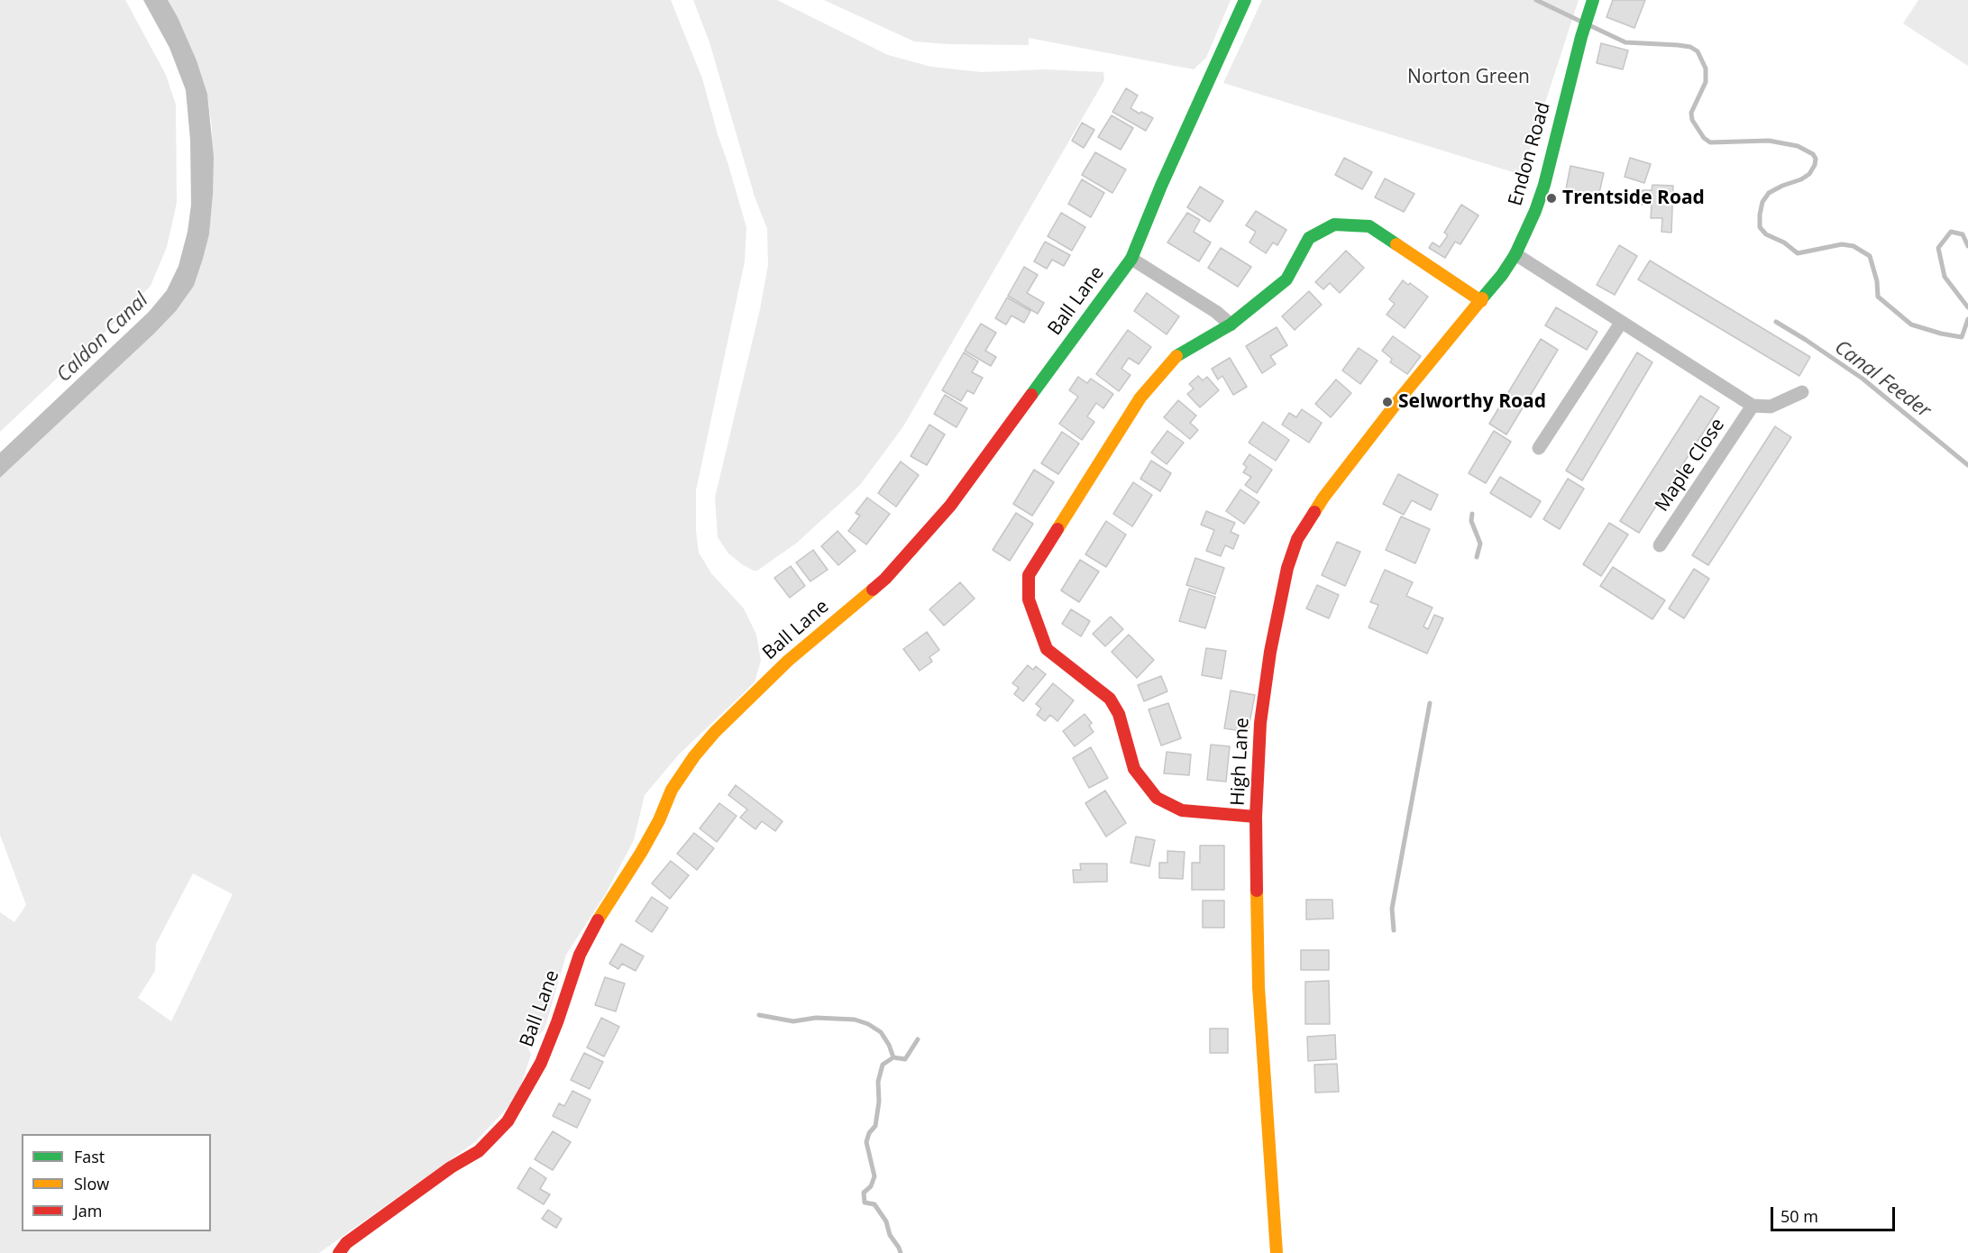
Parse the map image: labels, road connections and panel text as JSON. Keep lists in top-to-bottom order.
{
  "streets": {
    "street": [
      "Endon Road",
      "Ball Lane",
      "Maple Close",
      "High Lane"
    ]
  },
  "crossings": [
    ["Endon Road", "High Lane"]
  ],
  "water": ["Caldon Canal", "Canal Feeder"],
  "parks": ["Norton Green"],
  "places": ["Trentside Road", "Selworthy Road"],
  "legend": ["Fast", "Slow", "Jam"],
  "scale_bar": "50 m"
}
